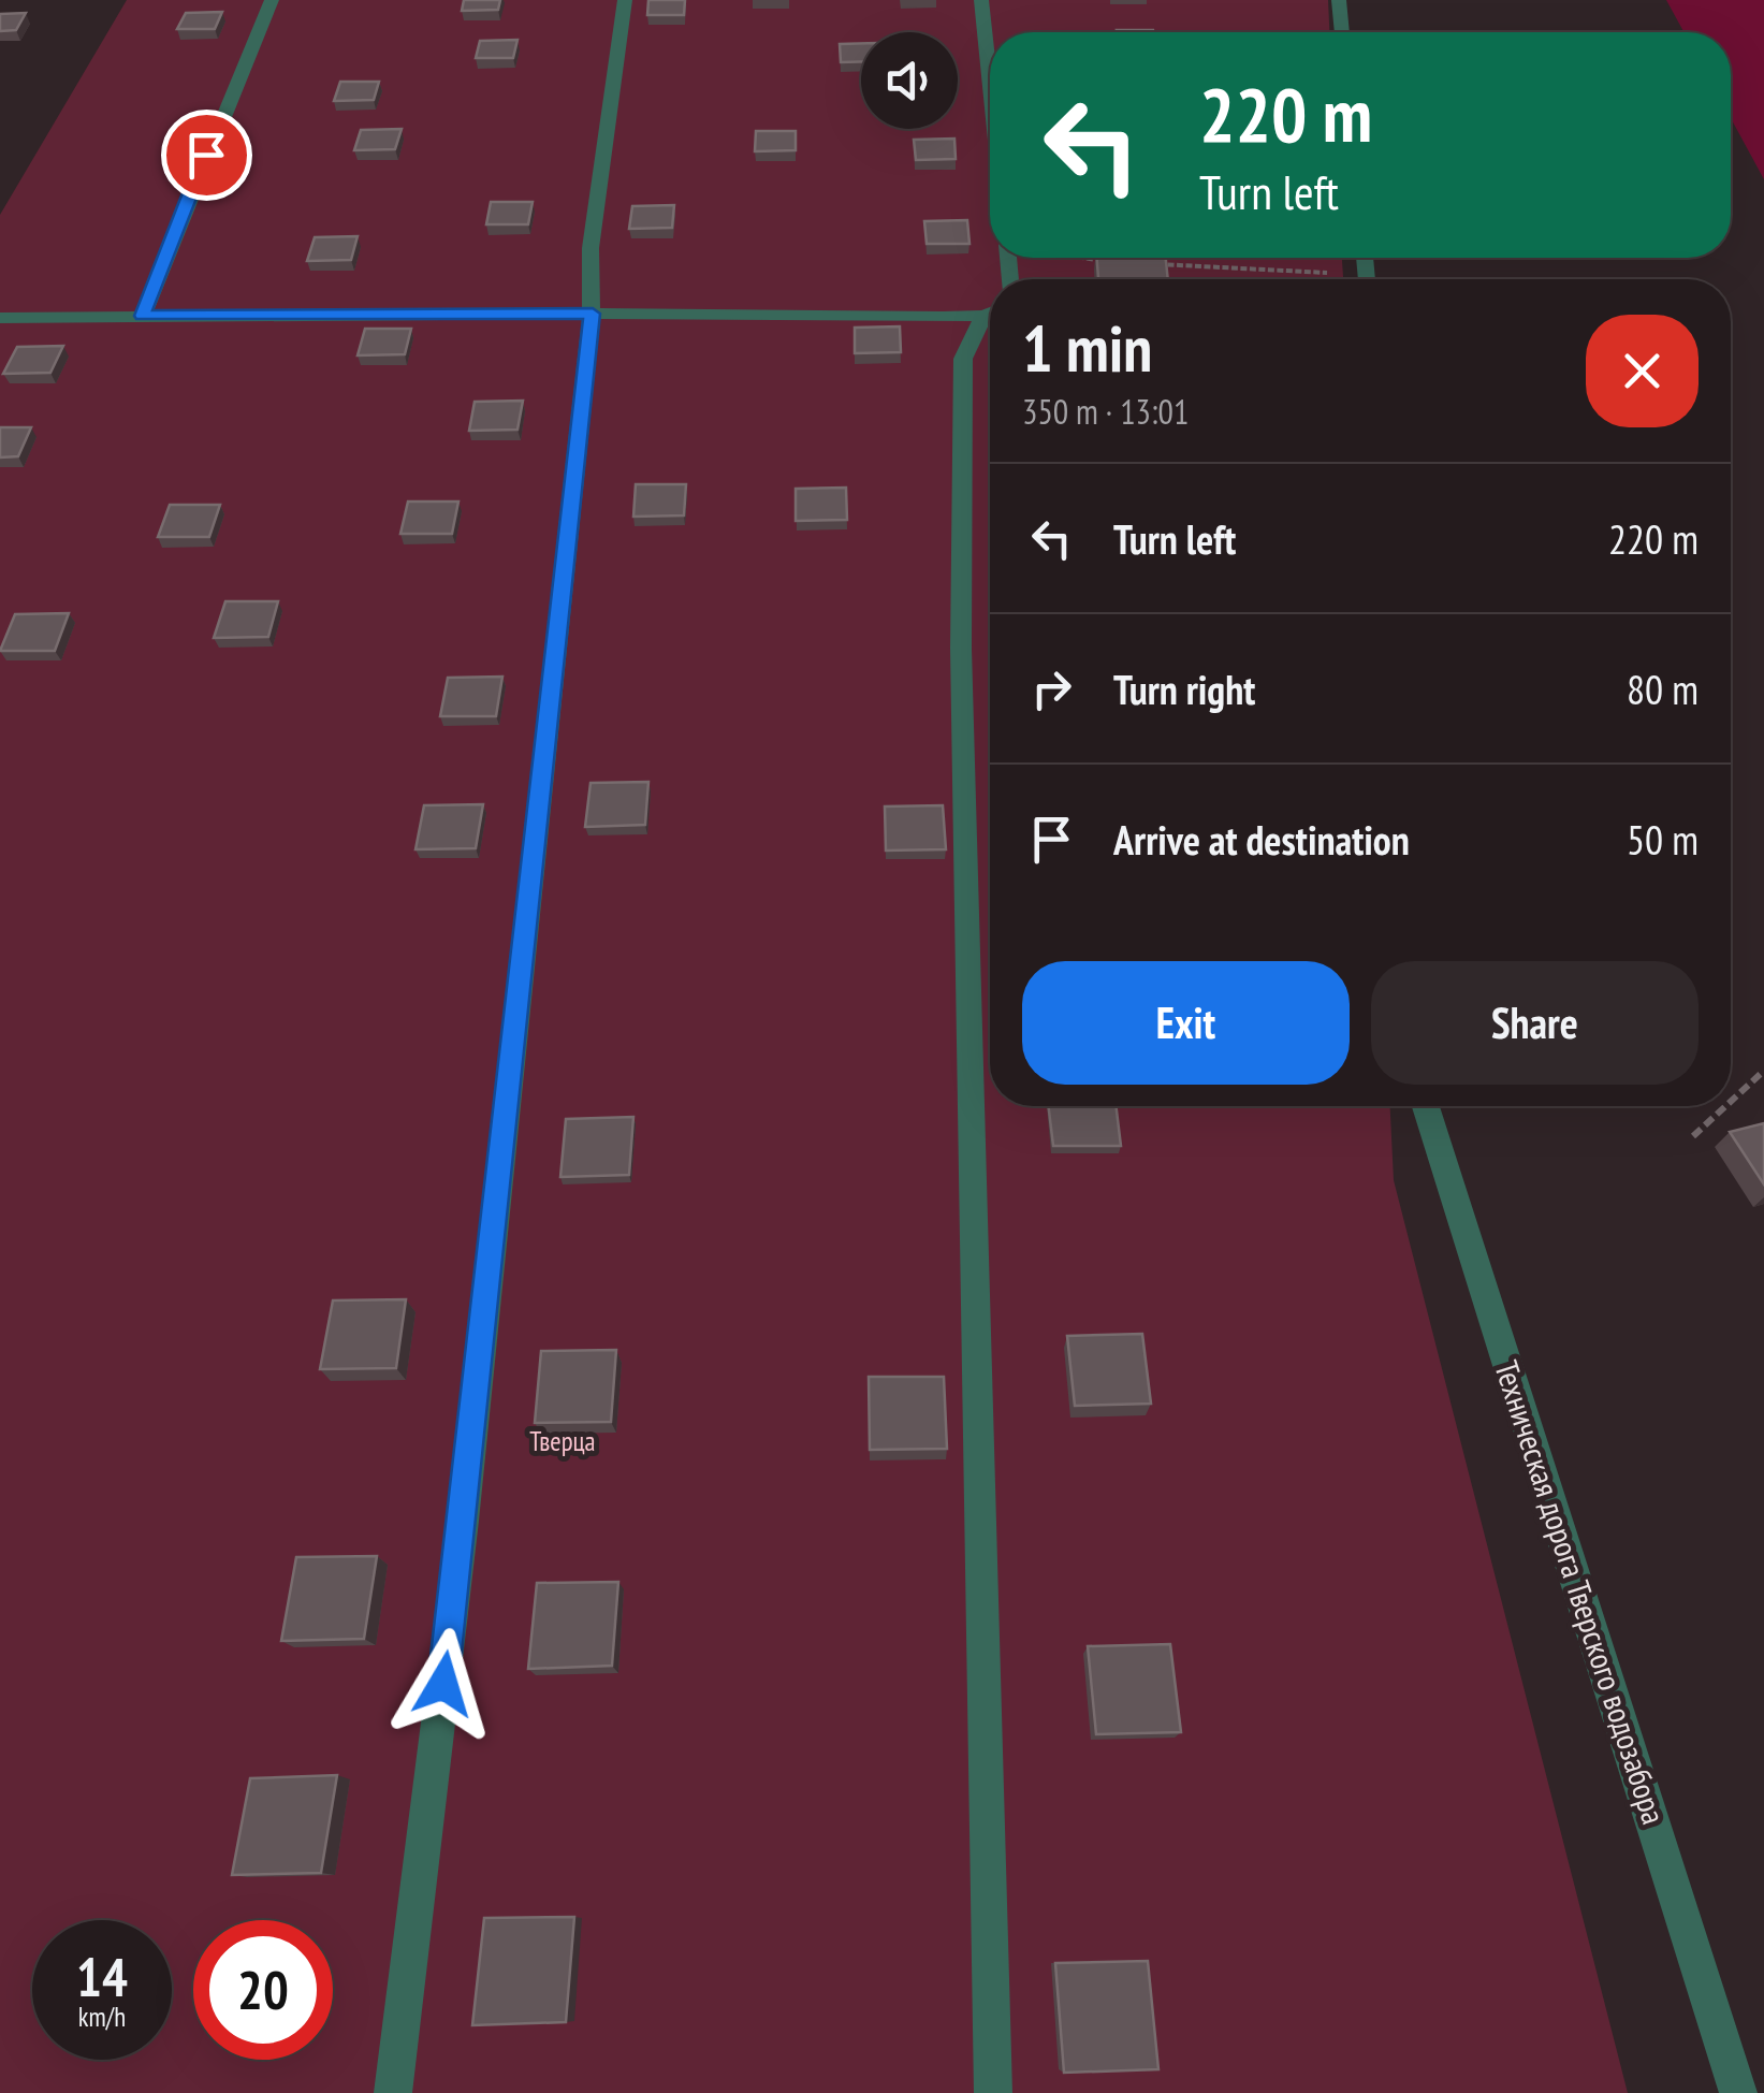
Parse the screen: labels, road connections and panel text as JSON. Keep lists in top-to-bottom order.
{
  "streets": {
    "lane": ["Техническая дорога Тверского водозабора"]
  },
  "parks": ["Тверца"],
  "page": {
    "turn": ["220 m", "Turn left"],
    "heading": ["1 min", "350 m · 13:01"],
    "list": [
      {
        "name": "Turn left",
        "value": "220 m"
      },
      {
        "name": "Turn right",
        "value": "80 m"
      },
      {
        "name": "Arrive at destination",
        "value": "50 m"
      }
    ],
    "buttons": ["Exit", "Share"],
    "speed": "14 km/h",
    "limit": "20"
  }
}
